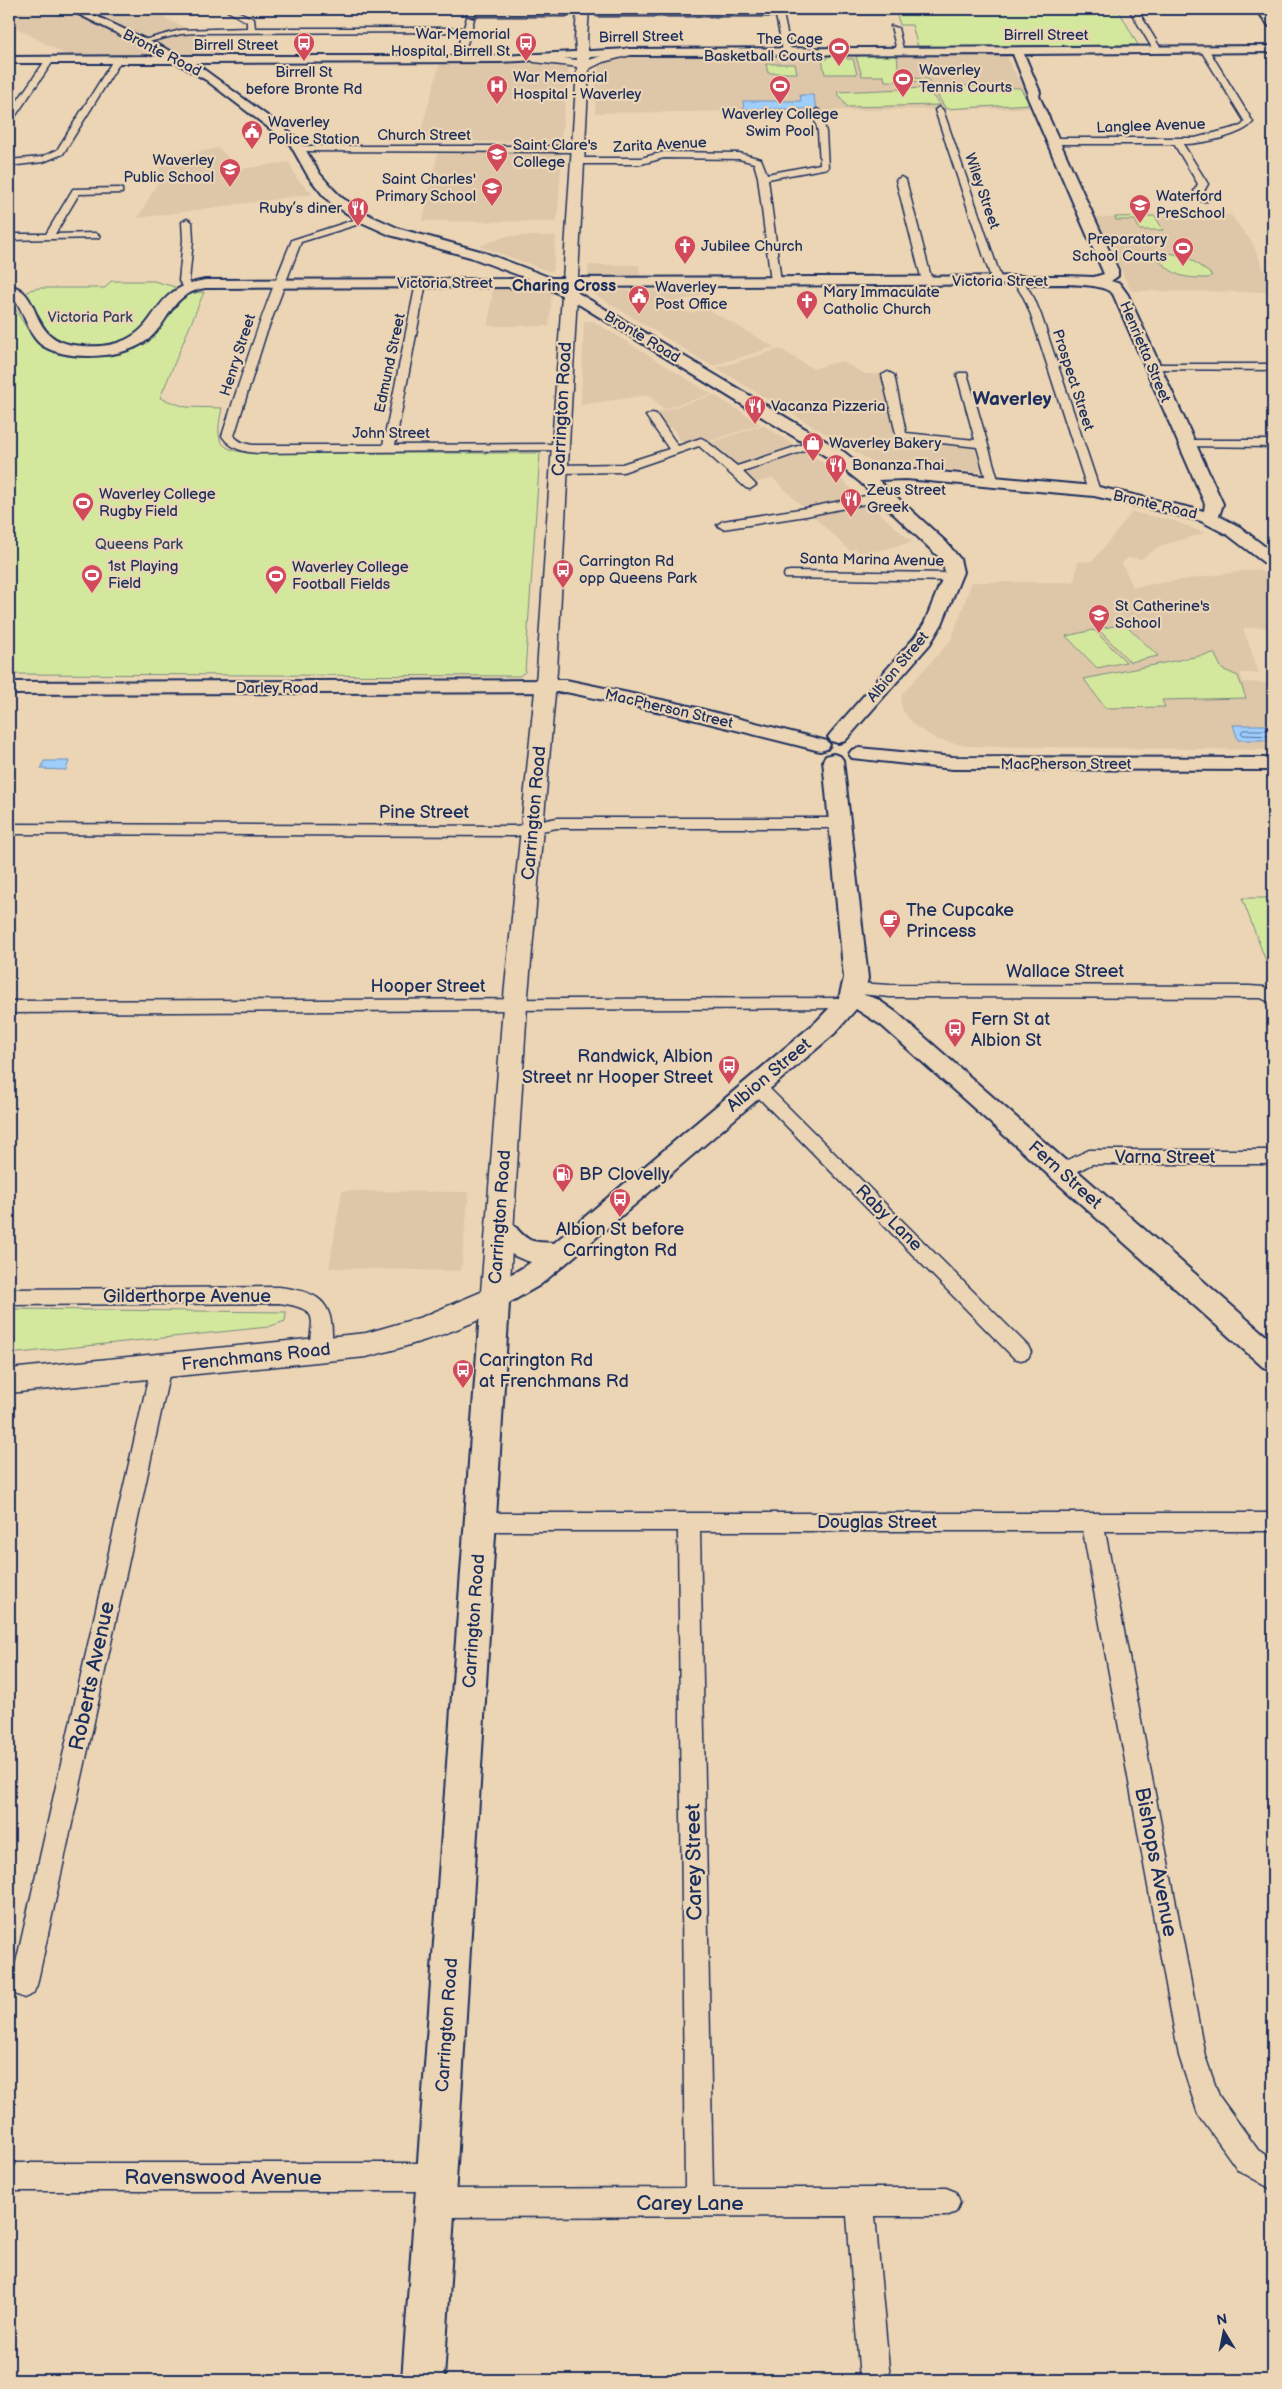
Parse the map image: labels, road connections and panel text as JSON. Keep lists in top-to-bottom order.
{
  "streets": {
    "main road": [
      "Birrell Street",
      "Bronte Road",
      "Victoria Street",
      "Henrietta Street",
      "Carrington Road",
      "Albion Street",
      "Darley Road",
      "MacPherson Street",
      "Fern Street",
      "Frenchmans Road"
    ],
    "street": [
      "Langlee Avenue",
      "Church Street",
      "Zarita Avenue",
      "Wiley Street",
      "Henry Street",
      "Edmund Street",
      "Prospect Street",
      "John Street",
      "Santa Marina Avenue",
      "Pine Street",
      "Wallace Street",
      "Hooper Street",
      "Varna Street",
      "Raby Lane",
      "Gilderthorpe Avenue",
      "Douglas Street",
      "Roberts Avenue",
      "Carey Street",
      "Bishops Avenue",
      "Ravenswood Avenue",
      "Carey Lane"
    ]
  },
  "crossings": [
    ["Birrell Street", "Bronte Road"],
    ["Birrell Street", "Langlee Avenue"],
    ["Bronte Road", "Church Street"],
    ["Bronte Road", "Victoria Street"],
    ["Bronte Road", "Henrietta Street"],
    ["Bronte Road", "Henry Street"],
    ["Bronte Road", "Prospect Street"],
    ["Bronte Road", "Carrington Road"],
    ["Church Street", "Zarita Avenue"],
    ["Church Street", "Carrington Road"],
    ["Zarita Avenue", "Carrington Road"],
    ["Wiley Street", "Victoria Street"],
    ["Victoria Street", "Henrietta Street"],
    ["Victoria Street", "Henry Street"],
    ["Victoria Street", "Edmund Street"],
    ["Victoria Street", "Prospect Street"],
    ["Victoria Street", "Carrington Road"],
    ["Henry Street", "John Street"],
    ["Edmund Street", "John Street"],
    ["Carrington Road", "John Street"],
    ["Carrington Road", "Albion Street"],
    ["Carrington Road", "Darley Road"],
    ["Carrington Road", "MacPherson Street"],
    ["Carrington Road", "Pine Street"],
    ["Carrington Road", "Hooper Street"],
    ["Carrington Road", "Frenchmans Road"],
    ["Carrington Road", "Douglas Street"],
    ["Carrington Road", "Ravenswood Avenue"],
    ["Carrington Road", "Carey Lane"],
    ["Santa Marina Avenue", "Albion Street"],
    ["Albion Street", "Wallace Street"],
    ["Albion Street", "Hooper Street"],
    ["Albion Street", "Fern Street"],
    ["Albion Street", "Raby Lane"],
    ["Albion Street", "Frenchmans Road"],
    ["Darley Road", "MacPherson Street"],
    ["Wallace Street", "Hooper Street"],
    ["Wallace Street", "Fern Street"],
    ["Hooper Street", "Fern Street"],
    ["Varna Street", "Fern Street"],
    ["Gilderthorpe Avenue", "Frenchmans Road"],
    ["Frenchmans Road", "Roberts Avenue"],
    ["Douglas Street", "Carey Street"],
    ["Douglas Street", "Bishops Avenue"],
    ["Carey Street", "Carey Lane"],
    ["Ravenswood Avenue", "Carey Lane"]
  ],
  "districts": ["Charing Cross", "Waverley"],
  "parks": ["Victoria Park", "Queens Park"],
  "places": {
    "bus stop": [
      "Birrell St before Bronte Rd",
      "War Memorial Hospital, Birrell St",
      "Carrington Rd opp Queens Park",
      "Fern St at Albion St",
      "Randwick, Albion Street nr Hooper Street",
      "Albion St before Carrington Rd",
      "Carrington Rd at Frenchmans Rd"
    ],
    "sports": [
      "The Cage Basketball Courts",
      "Waverley Tennis Courts",
      "Waverley College Swim Pool",
      "Preparatory School Courts",
      "Waverley College Rugby Field",
      "1st Playing Field",
      "Waverley College Football Fields"
    ],
    "hospital": ["War Memorial Hospital - Waverley"],
    "public building": ["Waverley Police Station", "Waverley Post Office"],
    "school or university": [
      "Saint Clare's College",
      "Waverley Public School",
      "Saint Charles' Primary School",
      "Waterford PreSchool",
      "St Catherine's School"
    ],
    "restaurant": [
      "Ruby’s diner",
      "Vacanza Pizzeria",
      "Bonanza Thai",
      "Zeus Street Greek"
    ],
    "church": ["Jubilee Church", "Mary Immaculate Catholic Church"],
    "shop": ["Waverley Bakery"],
    "cafe": ["The Cupcake Princess"],
    "fuel station": ["BP Clovelly"]
  },
  "north": "top"
}
